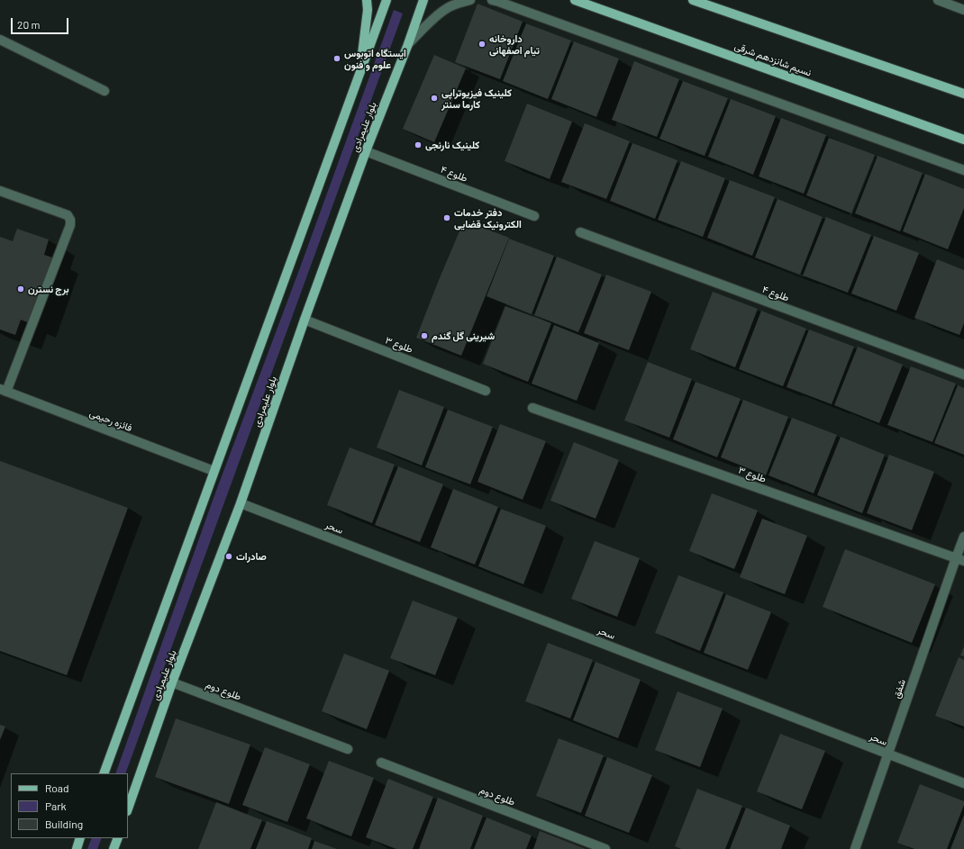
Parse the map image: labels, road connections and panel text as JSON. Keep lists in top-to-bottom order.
{
  "streets": {
    "main road": ["نسیم شانزدهم شرقی", "بلوار علیمرادی"],
    "street": [
      "طلوع ۴",
      "طلوع ۳",
      "فائزه رحیمی",
      "سحر",
      "شفق",
      "طلوع دوم"
    ]
  },
  "crossings": [
    ["بلوار علیمرادی", "طلوع ۴"],
    ["بلوار علیمرادی", "طلوع ۳"],
    ["بلوار علیمرادی", "سحر"],
    ["بلوار علیمرادی", "طلوع دوم"],
    ["طلوع ۳", "شفق"],
    ["سحر", "شفق"]
  ],
  "places": [
    "داروخانه تیام اصفهانی",
    "ایستگاه اتوبوس علوم و فنون",
    "کلینیک فیزیوتراپی کارما سنتر",
    "کلینیک نارنجی",
    "دفتر خدمات الکترونیک قضایی",
    "برج نسترن",
    "شیرینی گل گندم",
    "صادرات"
  ],
  "legend": ["Road", "Park", "Building"],
  "scale_bar": "20 m"
}
